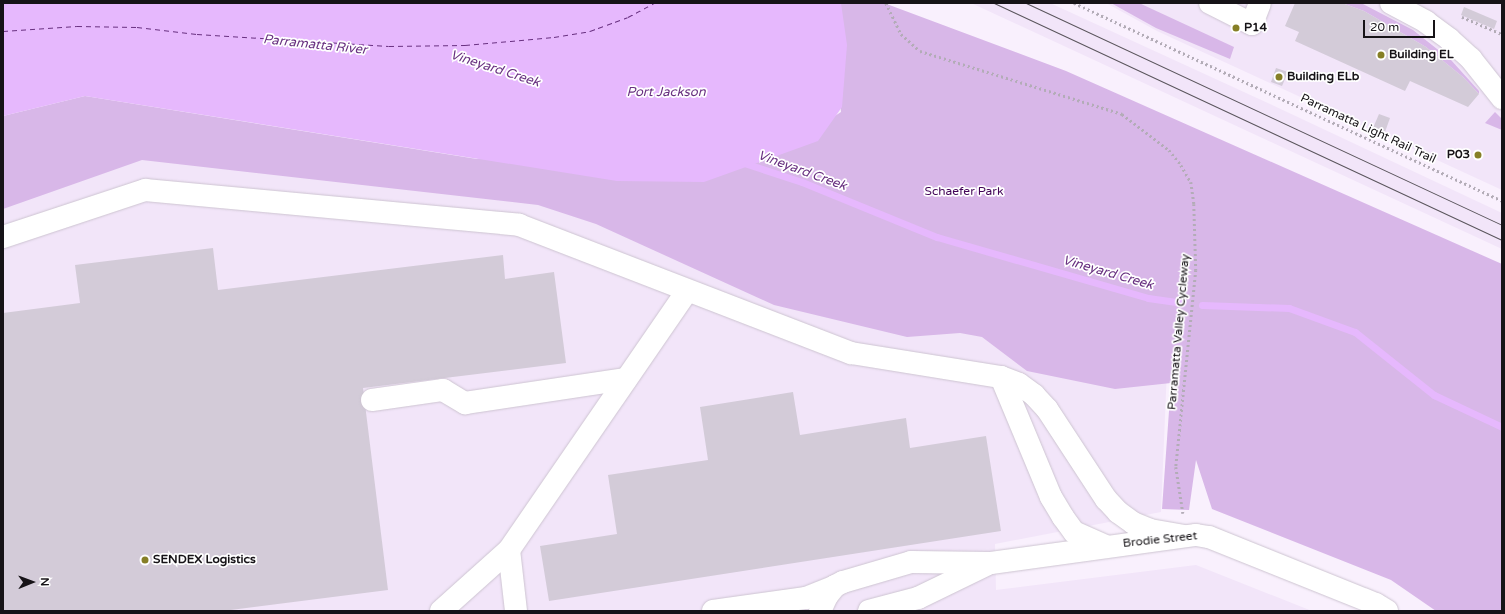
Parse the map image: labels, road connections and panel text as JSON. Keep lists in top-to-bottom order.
{
  "streets": {
    "street": ["Brodie Street"],
    "path": ["Parramatta Light Rail Trail", "Parramatta Valley Cycleway"]
  },
  "crossings": [
    ["Parramatta Valley Cycleway", "Brodie Street"]
  ],
  "water": ["Parramatta River", "Vineyard Creek", "Port Jackson"],
  "parks": ["Schaefer Park"],
  "places": [
    "P14",
    "Building EL",
    "Building ELb",
    "P03",
    "SENDEX Logistics"
  ],
  "scale_bar": "20 m",
  "north": "right"
}
